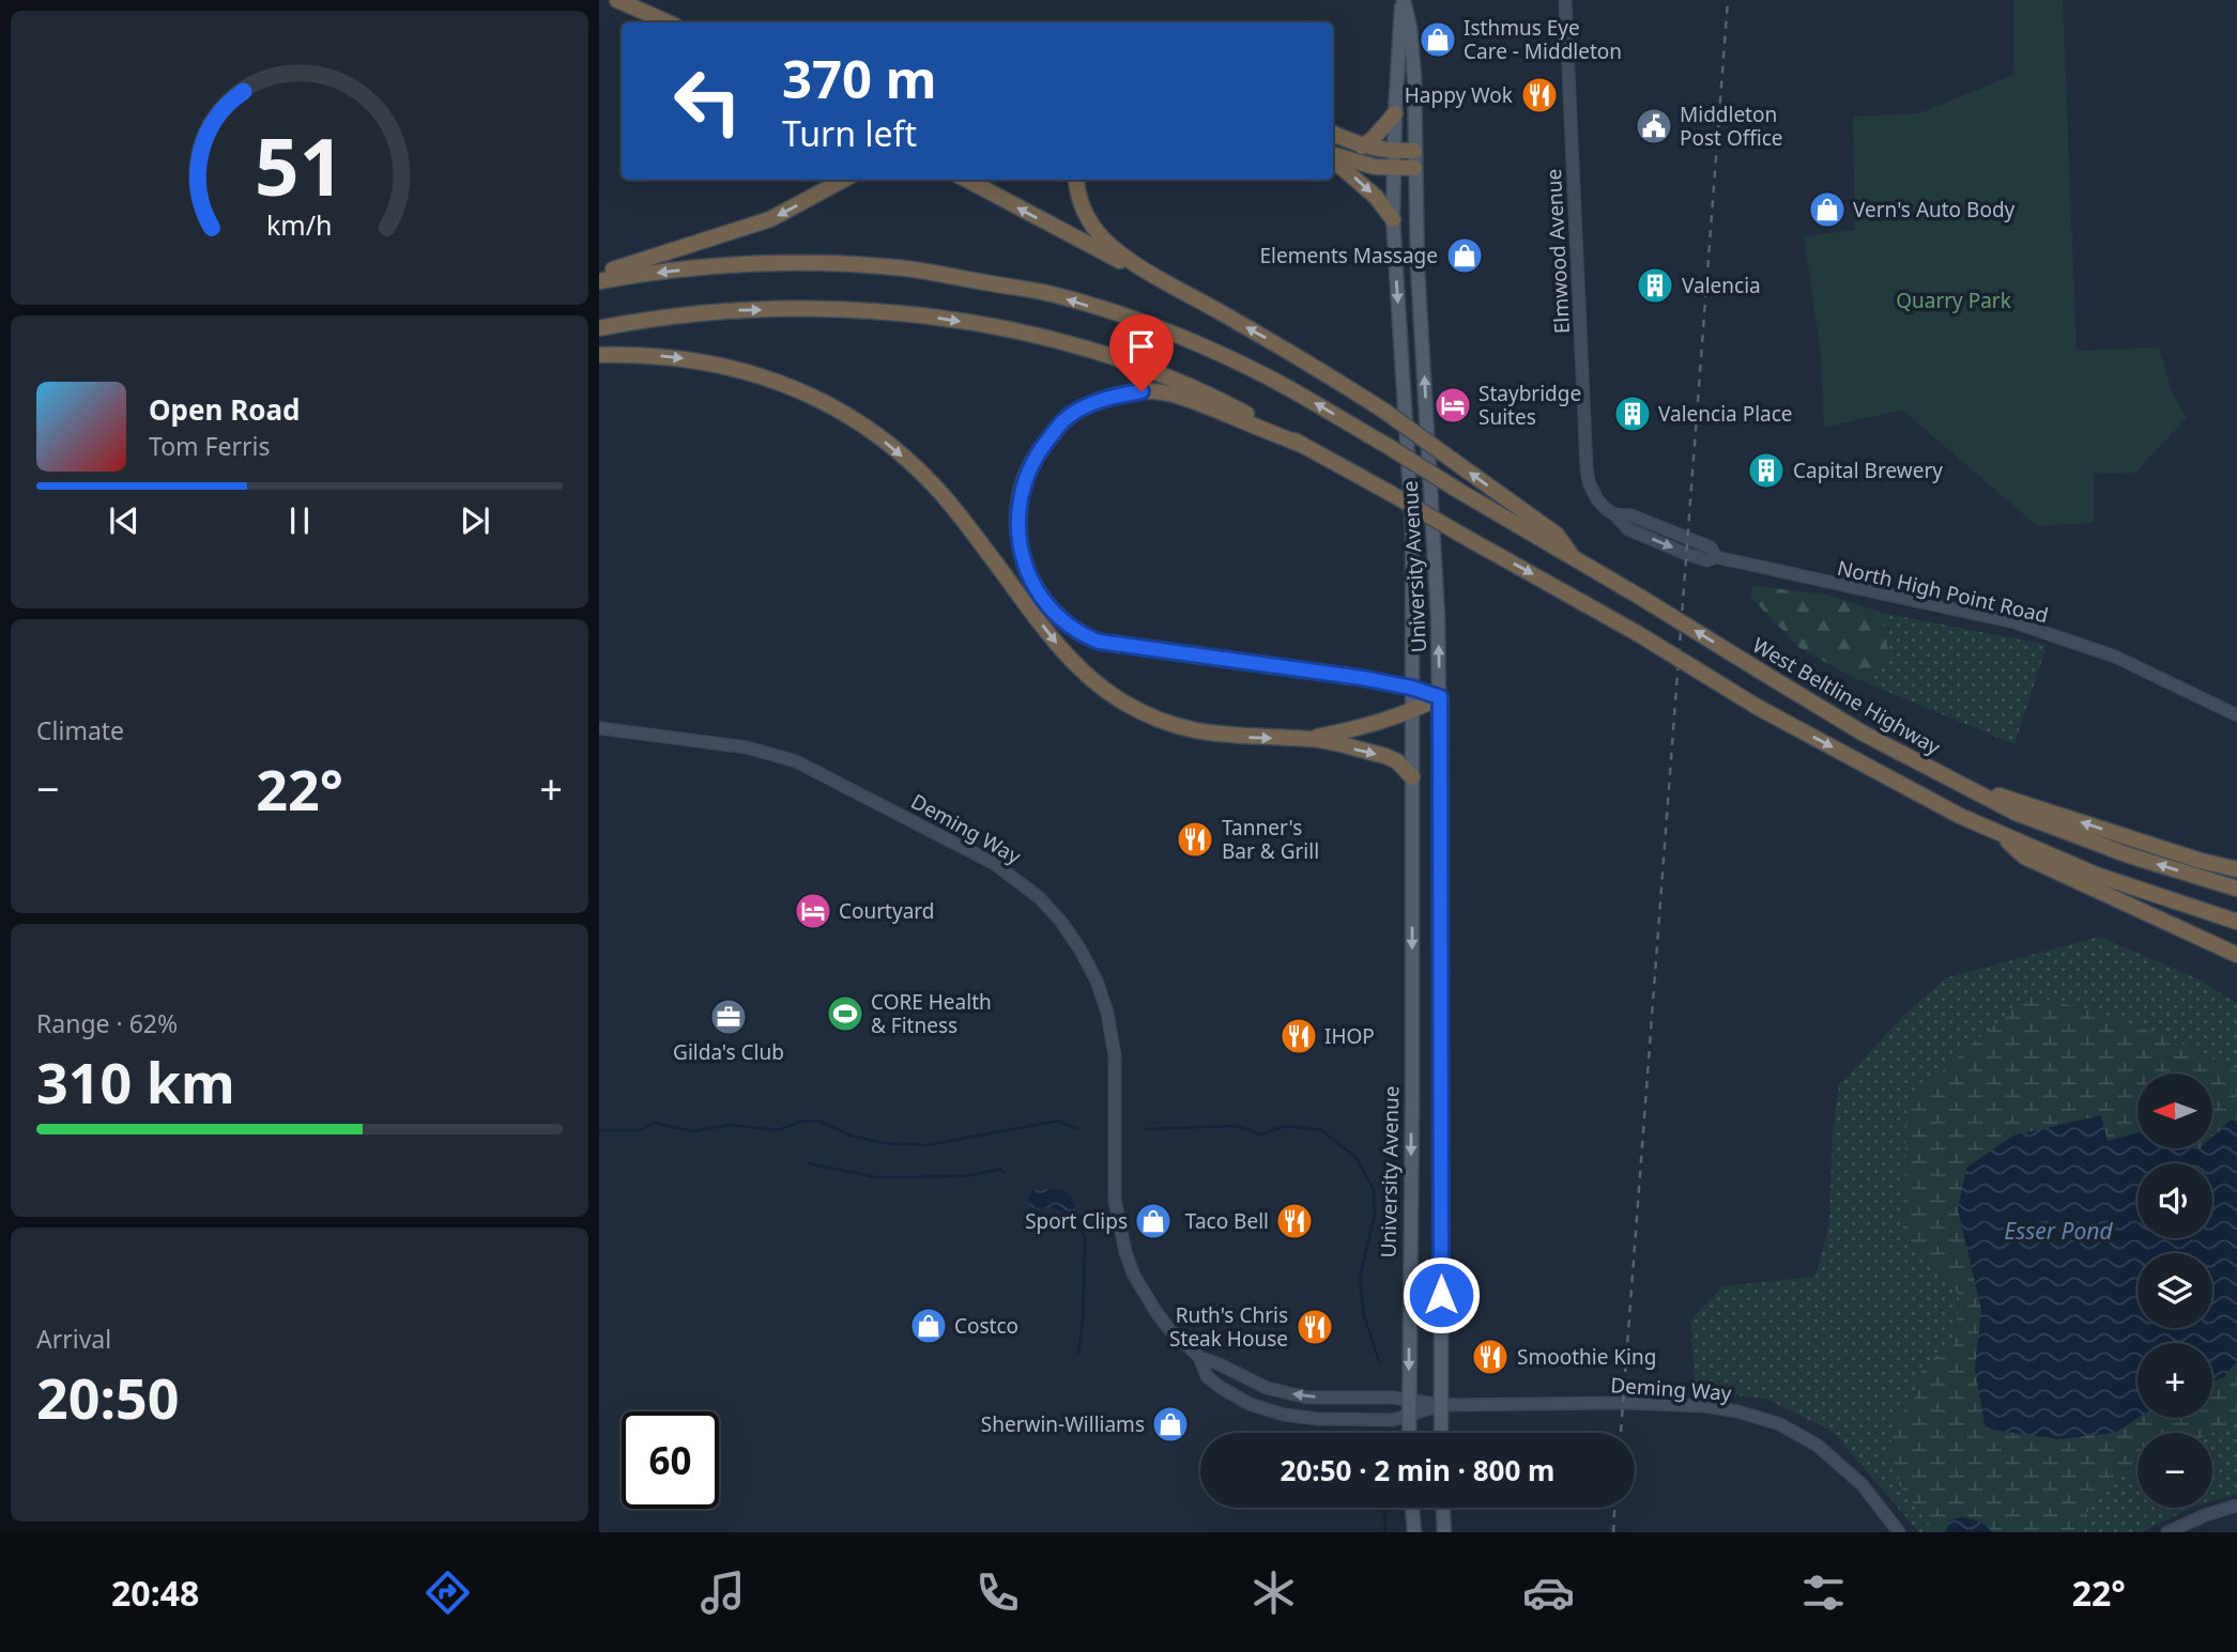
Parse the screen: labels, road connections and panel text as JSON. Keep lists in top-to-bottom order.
{
  "streets": {
    "highway": ["West Beltline Highway"],
    "main road": ["University Avenue"],
    "street": ["Elmwood Avenue", "North High Point Road", "Deming Way"]
  },
  "crossings": [
    ["Elmwood Avenue", "North High Point Road"],
    ["University Avenue", "Deming Way"]
  ],
  "water": ["Esser Pond"],
  "parks": ["Quarry Park"],
  "places": {
    "shop": [
      "Isthmus Eye Care - Middleton",
      "Vern's Auto Body",
      "Elements Massage",
      "Sport Clips",
      "Costco",
      "Sherwin-Williams"
    ],
    "restaurant": [
      "Happy Wok",
      "Tanner's Bar & Grill",
      "IHOP",
      "Taco Bell",
      "Ruth's Chris Steak House",
      "Smoothie King"
    ],
    "public building": ["Middleton Post Office"],
    "building": ["Valencia", "Valencia Place", "Capital Brewery"],
    "hotel": ["Staybridge Suites", "Courtyard"],
    "sports": ["CORE Health & Fitness"],
    "office": ["Gilda's Club"]
  },
  "north": "left",
  "page": {
    "turn": ["370 m", "Turn left"],
    "song": ["Open Road", "Tom Ferris"],
    "tile": [
      "Climate",
      ["Range · 62%", "310 km"],
      ["Arrival", "20:50"]
    ],
    "heat": ["−", "22°", "+"],
    "map_buttons": ["+", "−"],
    "limit": "60",
    "trip": "20:50 · 2 min · 800 m",
    "tabs": ["20:48", "22°"],
    "gauge": ["51", "km/h"]
  }
}
